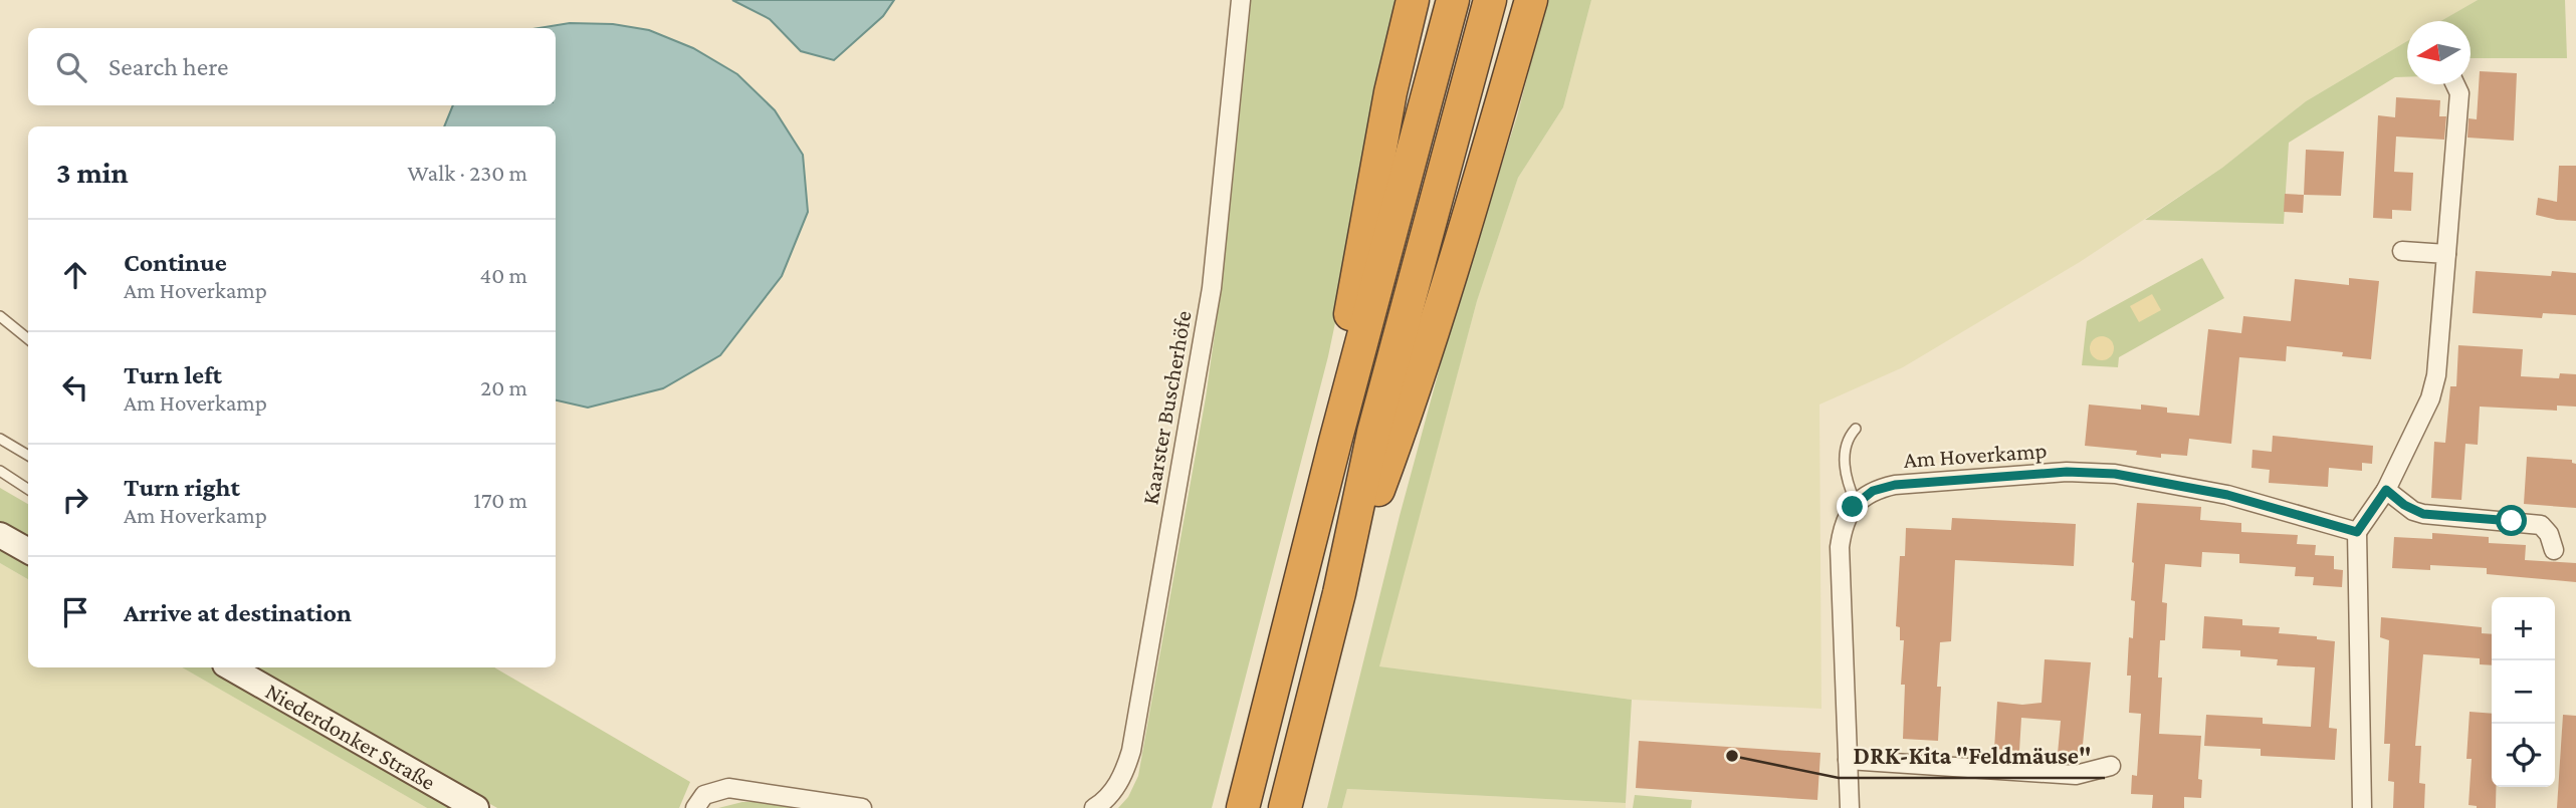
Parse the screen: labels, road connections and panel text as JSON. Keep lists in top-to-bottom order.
{
  "streets": {
    "street": ["Kaarster Buscherhöfe", "Am Hoverkamp", "Niederdonker Straße"]
  },
  "places": ["DRK-Kita \"Feldmäuse\""],
  "north": "left",
  "page": {
    "search": "Search here",
    "heading": ["3 min", "Walk · 230 m"],
    "list": [
      ["Continue", "Am Hoverkamp", "40 m"],
      ["Turn left", "Am Hoverkamp", "20 m"],
      ["Turn right", "Am Hoverkamp", "170 m"],
      "Arrive at destination"
    ],
    "map_buttons": ["+", "−"]
  }
}
